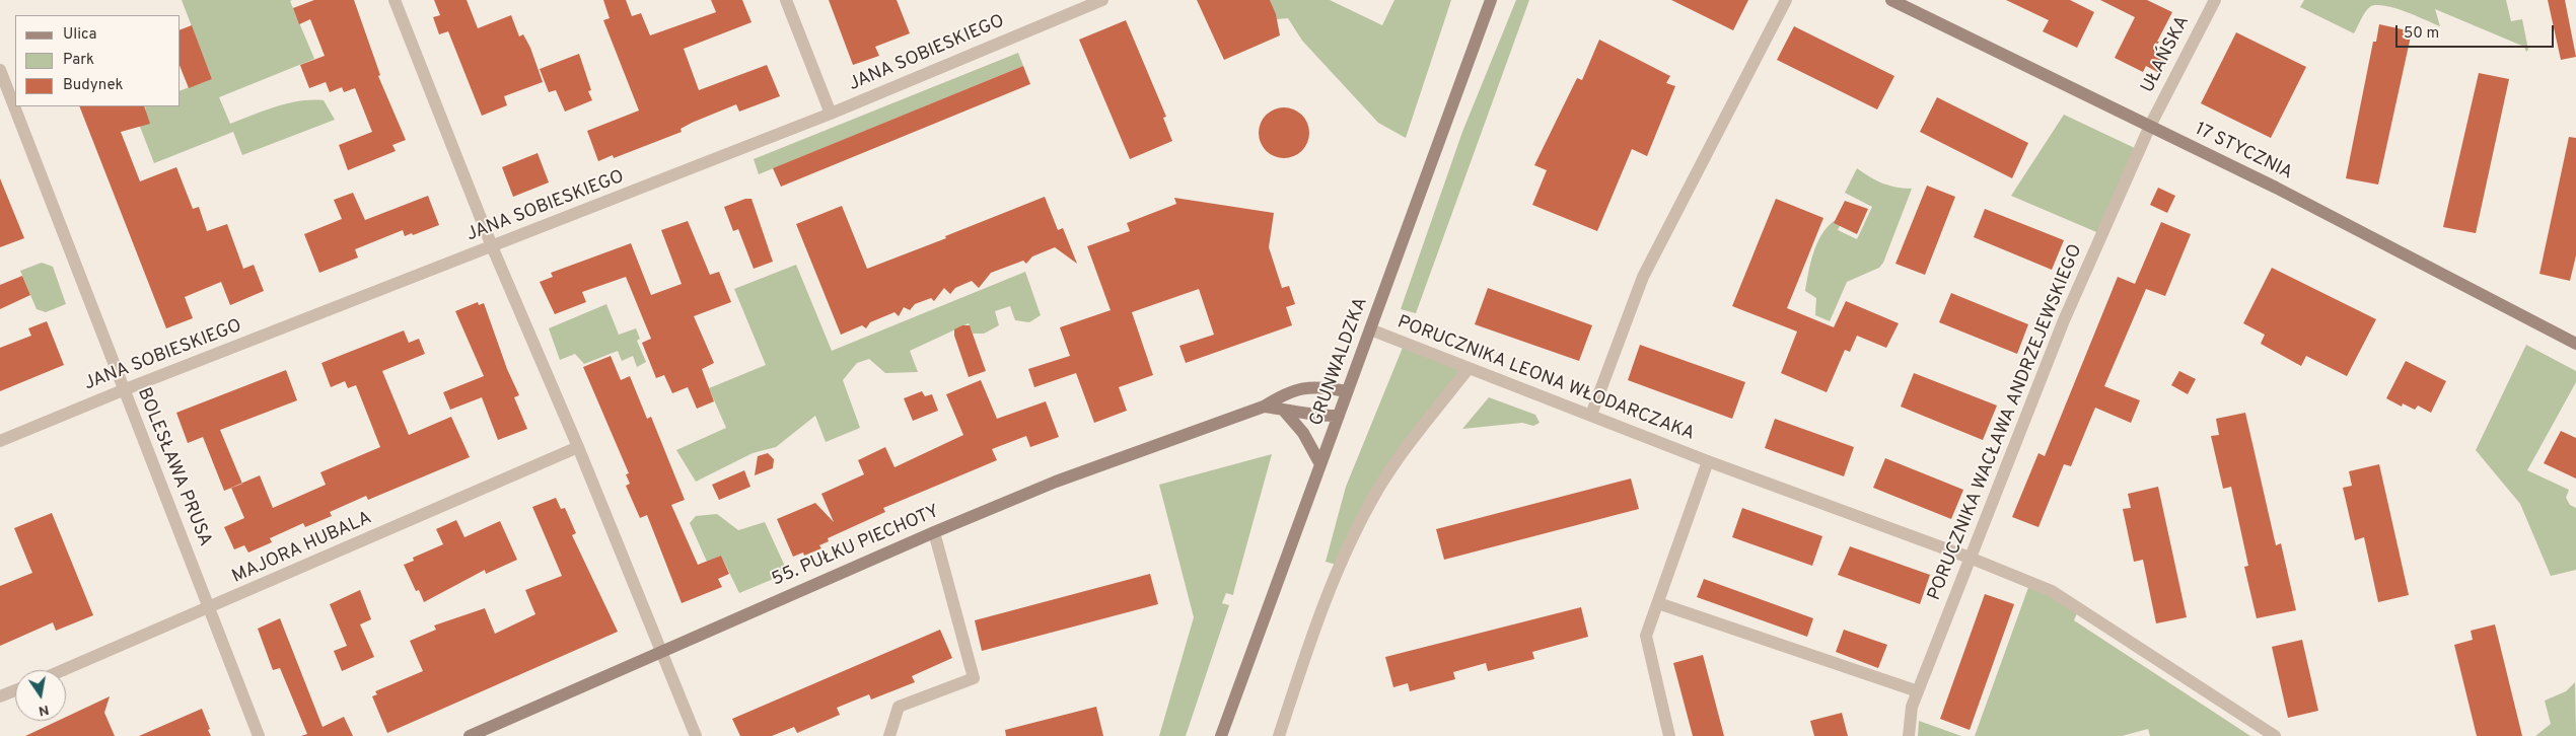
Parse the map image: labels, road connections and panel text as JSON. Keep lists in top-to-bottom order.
{
  "streets": {
    "street": [
      "JANA SOBIESKIEGO",
      "UŁAŃSKA",
      "17 STYCZNIA",
      "GRUNWALDZKA",
      "PORUCZNIKA LEONA WŁODARCZAKA",
      "PORUCZNIKA WACŁAWA ANDRZEJEWSKIEGO",
      "BOLESŁAWA PRUSA",
      "55. PUŁKU PIECHOTY",
      "MAJORA HUBALA"
    ]
  },
  "crossings": [
    ["JANA SOBIESKIEGO", "BOLESŁAWA PRUSA"],
    ["UŁAŃSKA", "17 STYCZNIA"],
    ["UŁAŃSKA", "PORUCZNIKA WACŁAWA ANDRZEJEWSKIEGO"],
    ["17 STYCZNIA", "PORUCZNIKA WACŁAWA ANDRZEJEWSKIEGO"],
    ["GRUNWALDZKA", "PORUCZNIKA LEONA WŁODARCZAKA"],
    ["GRUNWALDZKA", "55. PUŁKU PIECHOTY"],
    ["PORUCZNIKA LEONA WŁODARCZAKA", "PORUCZNIKA WACŁAWA ANDRZEJEWSKIEGO"],
    ["BOLESŁAWA PRUSA", "MAJORA HUBALA"]
  ],
  "legend": ["Ulica", "Park", "Budynek"],
  "scale_bar": "50 m",
  "north": "bottom"
}
